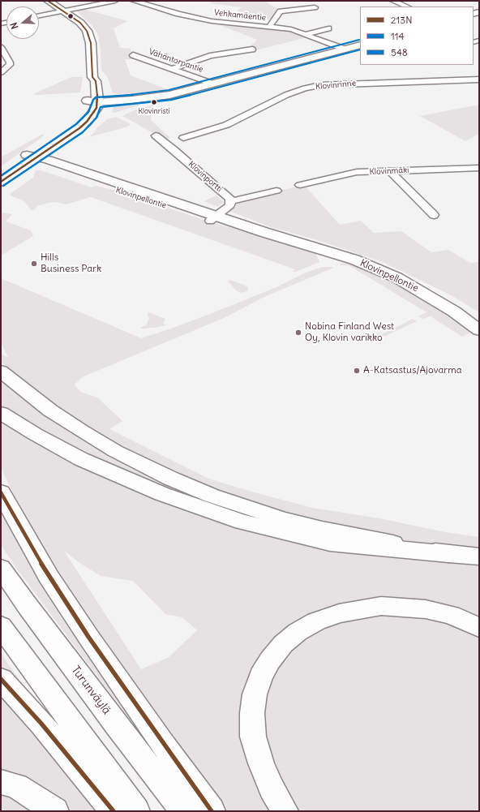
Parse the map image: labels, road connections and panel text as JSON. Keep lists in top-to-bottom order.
{
  "streets": {
    "main road": ["Klovinpellontie", "Turunväylä"],
    "street": [
      "Vehkamäentie",
      "Vähäntorpantie",
      "Klovinrinne",
      "Klovinmäki",
      "Klovinportti"
    ]
  },
  "crossings": [
    ["Klovinportti", "Klovinpellontie"]
  ],
  "places": [
    "Klovinristi",
    "Hills Business Park",
    "Nobina Finland West Oy, Klovin varikko",
    "A-Katsastus/Ajovarma"
  ],
  "lines": ["transit line 213N", "transit line 548", "transit line 114"],
  "legend": ["213N", "114", "548"],
  "north": "left"
}
